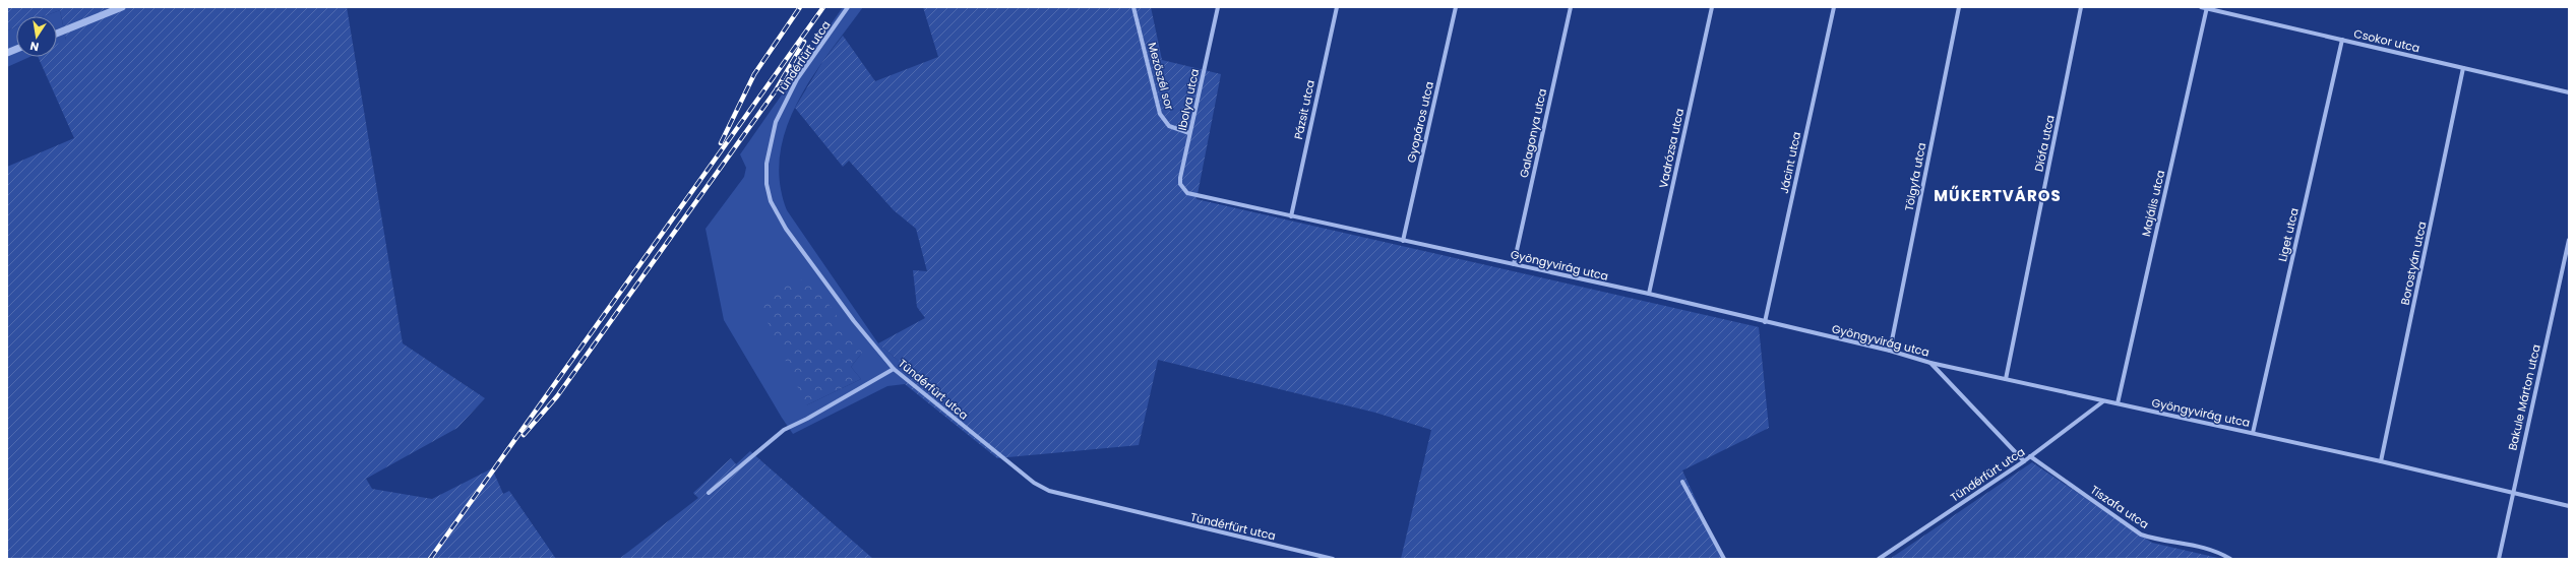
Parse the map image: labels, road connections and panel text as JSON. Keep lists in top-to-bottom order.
{
  "streets": {
    "street": [
      "Csokor utca",
      "Tündérfürt utca",
      "Mezőszél sor",
      "Ibolya utca",
      "Pázsit utca",
      "Gyopáros utca",
      "Galagonya utca",
      "Diófa utca",
      "Vadrózsa utca",
      "Jácint utca",
      "Tölgyfa utca",
      "Majális utca",
      "Liget utca",
      "Borostyán utca",
      "Gyöngyvirág utca",
      "Bakule Márton utca",
      "Tiszafa utca"
    ]
  },
  "crossings": [
    ["Csokor utca", "Majális utca"],
    ["Csokor utca", "Liget utca"],
    ["Csokor utca", "Borostyán utca"],
    ["Tündérfürt utca", "Gyöngyvirág utca"],
    ["Tündérfürt utca", "Tiszafa utca"],
    ["Mezőszél sor", "Ibolya utca"],
    ["Ibolya utca", "Gyöngyvirág utca"],
    ["Pázsit utca", "Gyöngyvirág utca"],
    ["Gyopáros utca", "Gyöngyvirág utca"],
    ["Galagonya utca", "Gyöngyvirág utca"],
    ["Diófa utca", "Gyöngyvirág utca"],
    ["Vadrózsa utca", "Gyöngyvirág utca"],
    ["Jácint utca", "Gyöngyvirág utca"],
    ["Tölgyfa utca", "Gyöngyvirág utca"],
    ["Majális utca", "Gyöngyvirág utca"],
    ["Liget utca", "Gyöngyvirág utca"],
    ["Borostyán utca", "Gyöngyvirág utca"],
    ["Gyöngyvirág utca", "Bakule Márton utca"]
  ],
  "districts": ["MŰKERTVÁROS"],
  "north": "bottom"
}
